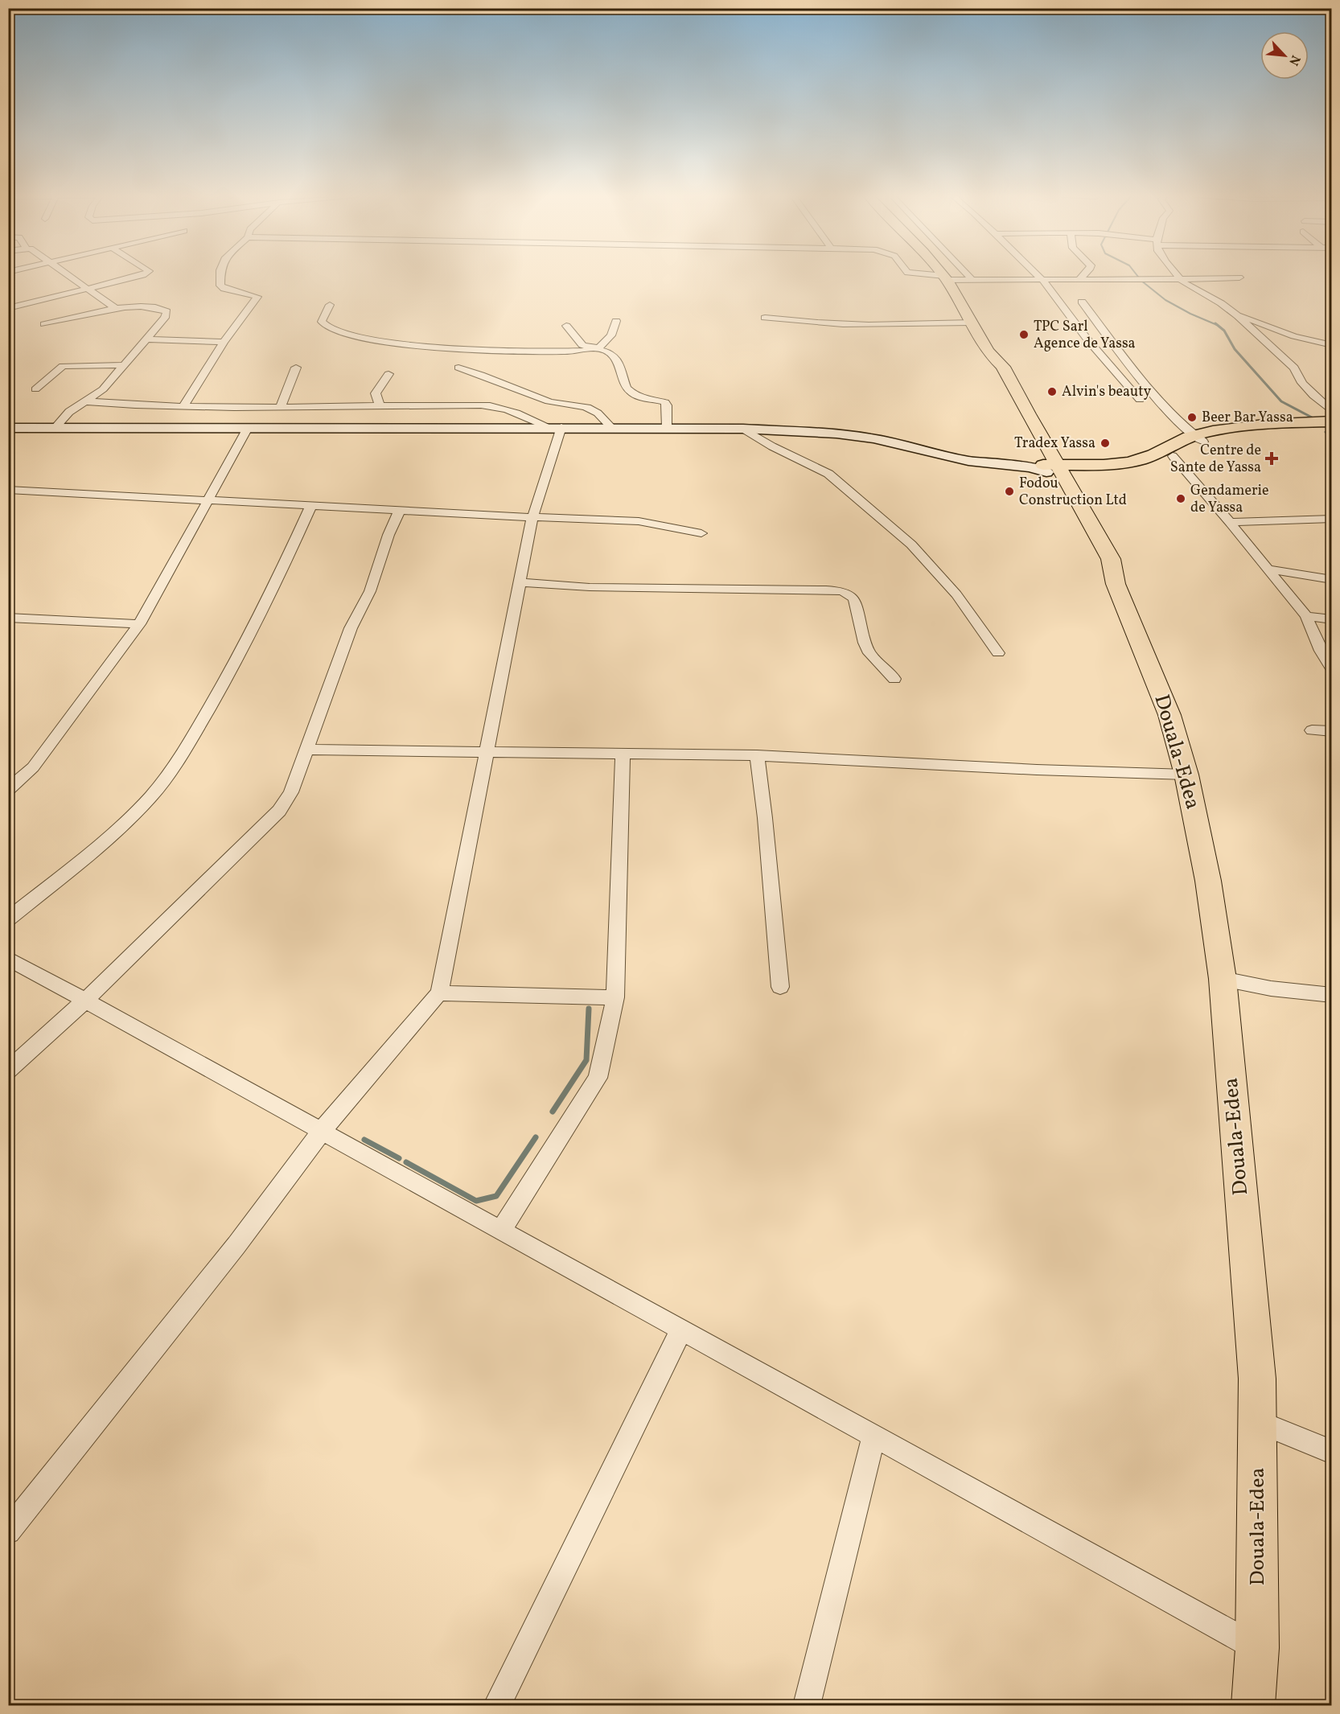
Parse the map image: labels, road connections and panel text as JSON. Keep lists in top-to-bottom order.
{
  "streets": {
    "highway": ["Douala-Edea"]
  },
  "places": {
    "other": [
      "TPC Sarl Agence de Yassa",
      "Alvin's beauty",
      "Beer Bar Yassa",
      "Tradex Yassa",
      "Fodou Construction Ltd",
      "Gendamerie de Yassa"
    ],
    "health": ["Centre de Sante de Yassa"]
  },
  "north": "bottom right"
}
